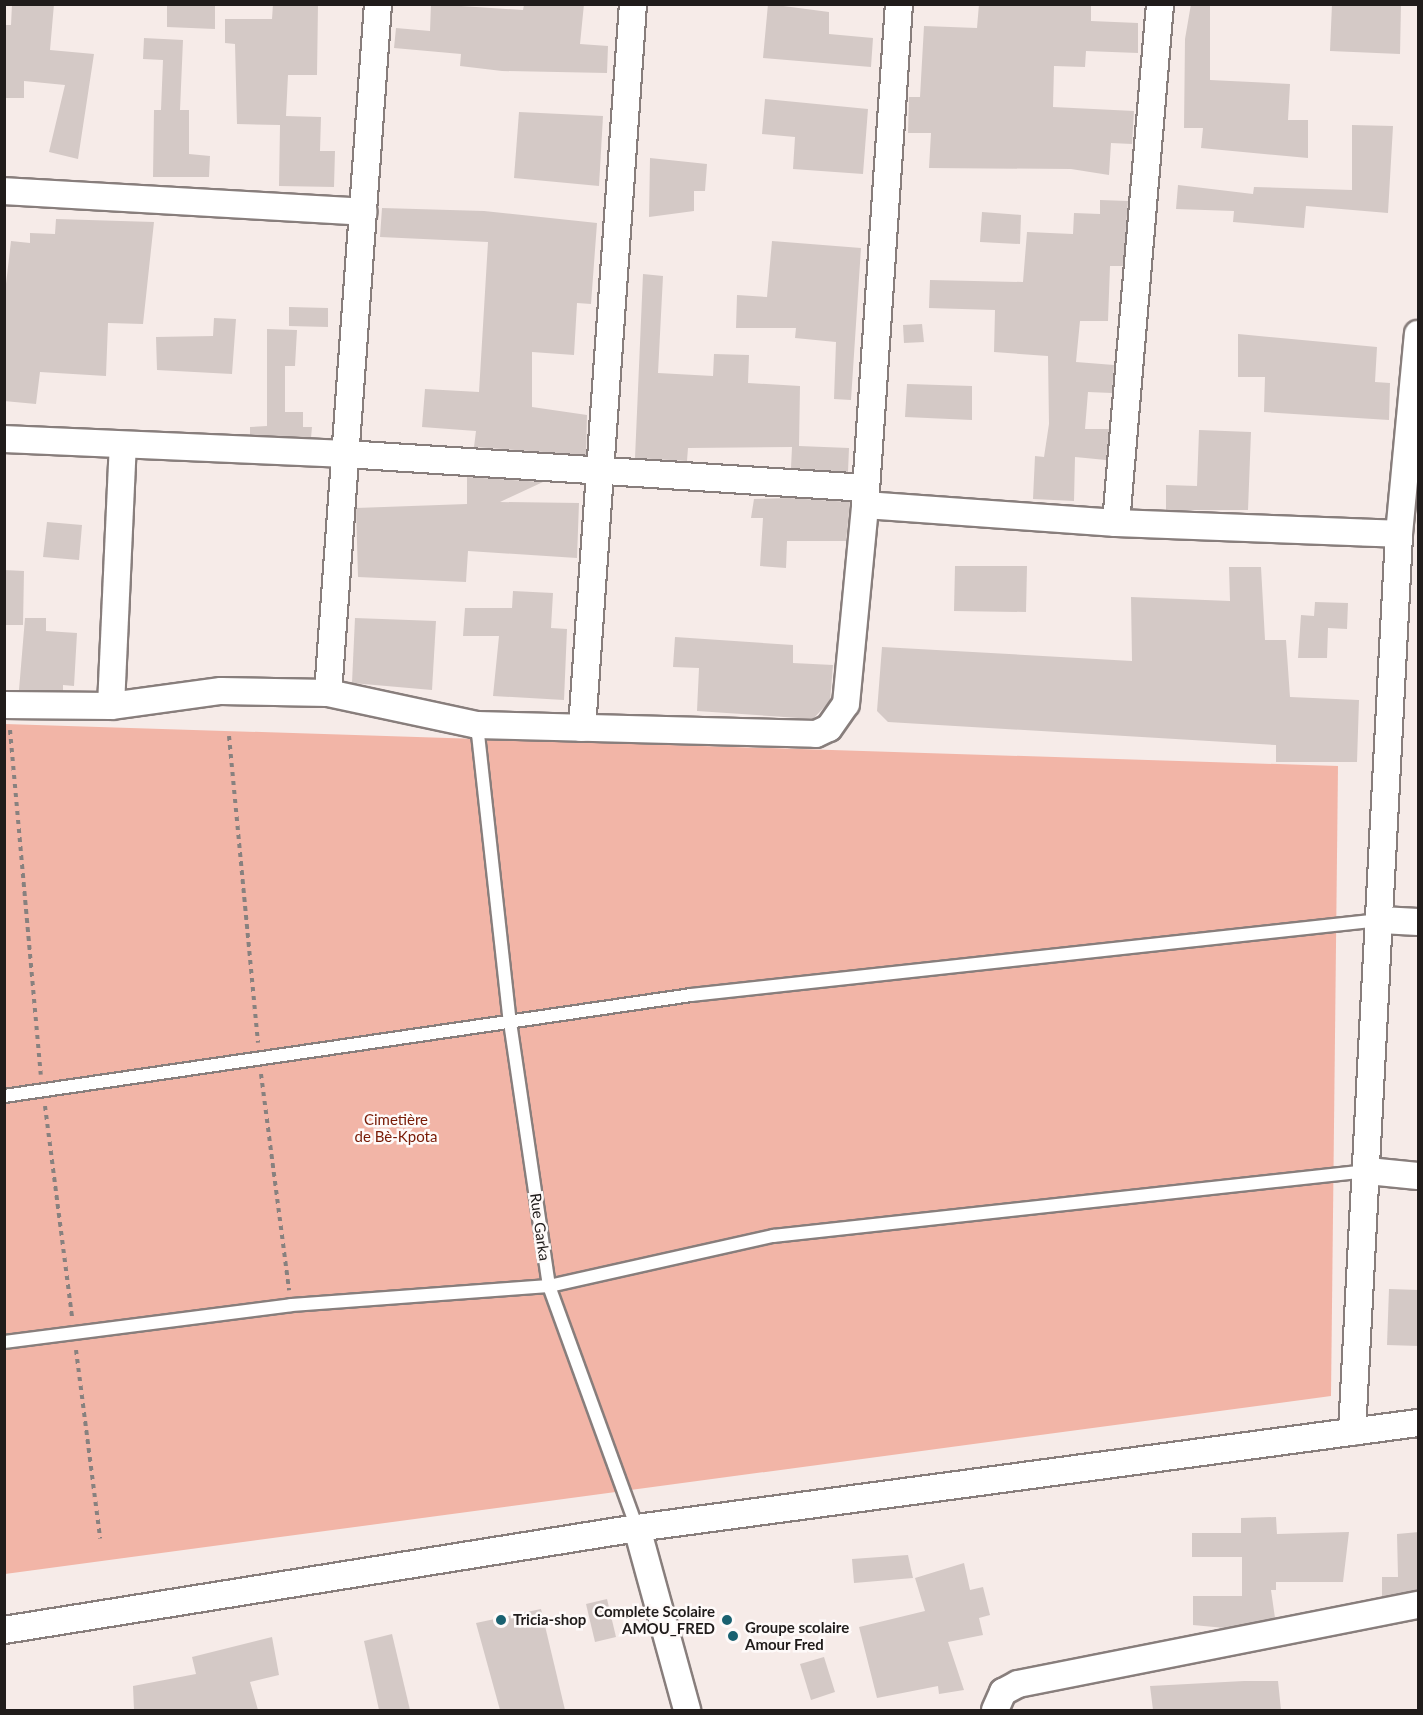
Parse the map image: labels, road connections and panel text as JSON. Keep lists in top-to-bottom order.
{
  "streets": {
    "street": ["Rue Garka"]
  },
  "parks": ["Cimetière de Bè-Kpota"],
  "places": ["Tricia-shop", "Complete Scolaire AMOU_FRED", "Groupe scolaire Amour Fred"]
}
